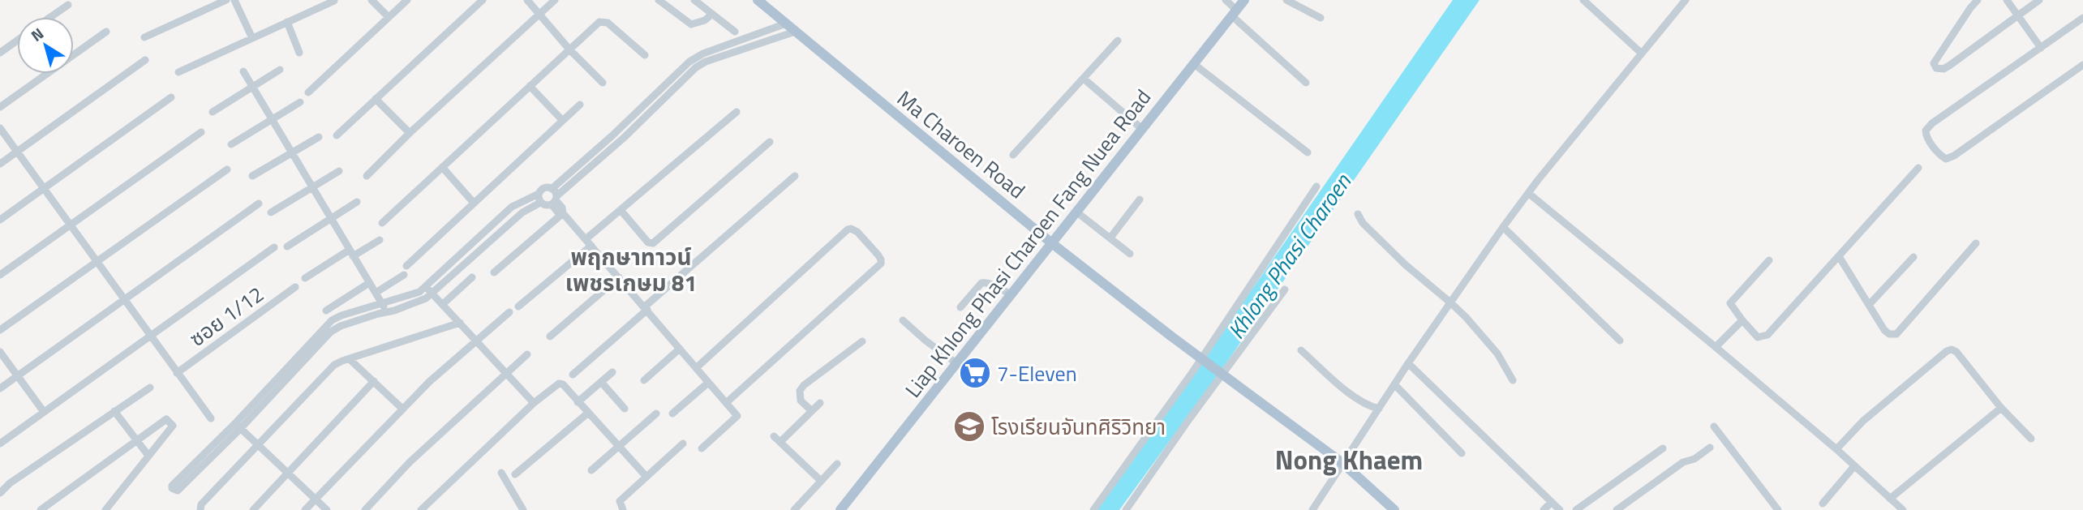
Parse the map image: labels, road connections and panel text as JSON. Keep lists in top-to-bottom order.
{
  "streets": {
    "main road": ["Ma Charoen Road", "Liap Khlong Phasi Charoen Fang Nuea Road"],
    "street": ["ซอย 1/12"]
  },
  "crossings": [
    ["Ma Charoen Road", "Liap Khlong Phasi Charoen Fang Nuea Road"]
  ],
  "districts": ["พฤกษาทาวน์ เพชรเกษม 81", "Nong Khaem"],
  "water": ["Khlong Phasi Charoen"],
  "places": {
    "supermarket": ["7-Eleven"],
    "school or university": ["โรงเรียนจันทศิริวิทยา"]
  },
  "north": "top left"
}
